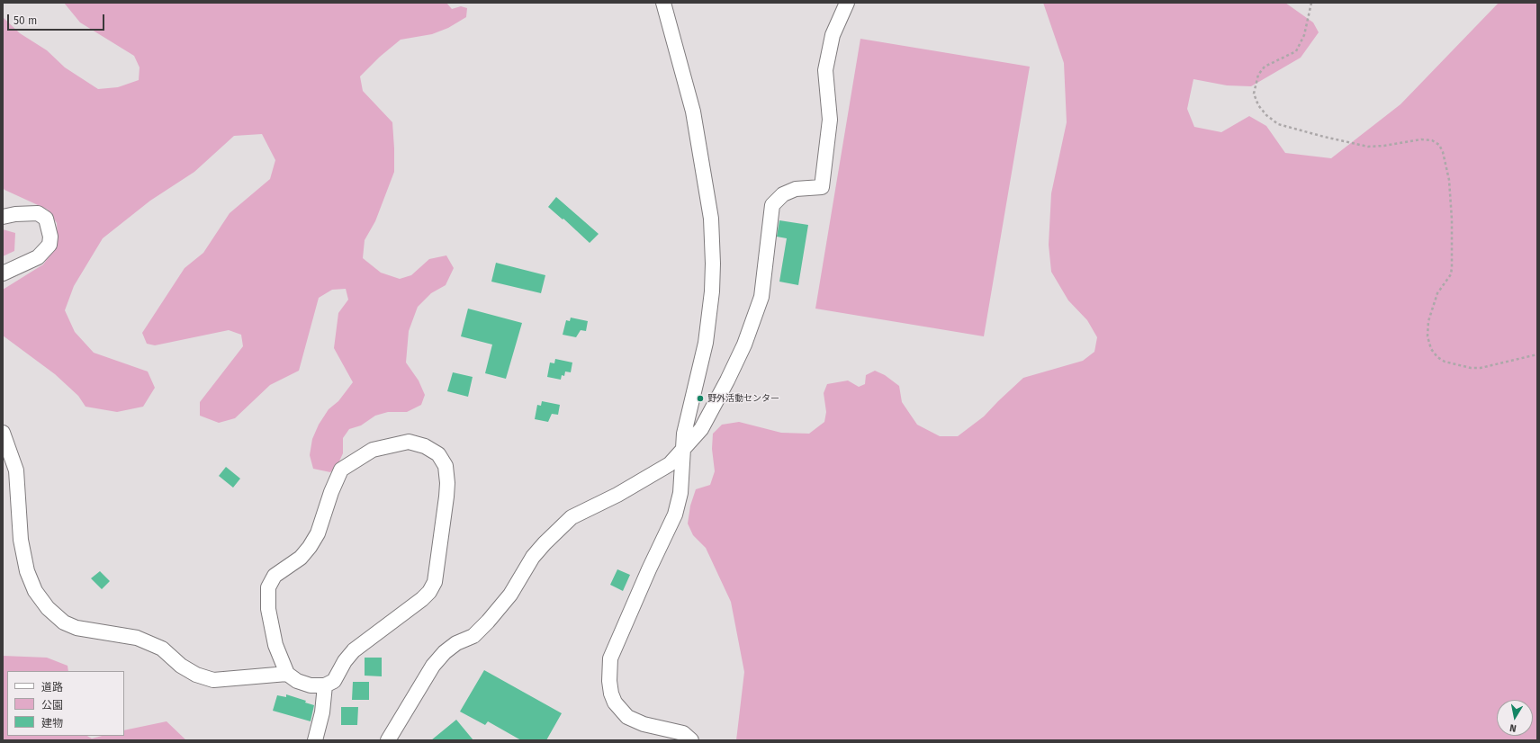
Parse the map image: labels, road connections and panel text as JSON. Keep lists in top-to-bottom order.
{
  "places": ["野外活動センター"],
  "legend": ["道路", "公園", "建物"],
  "scale_bar": "50 m",
  "north": "bottom"
}
